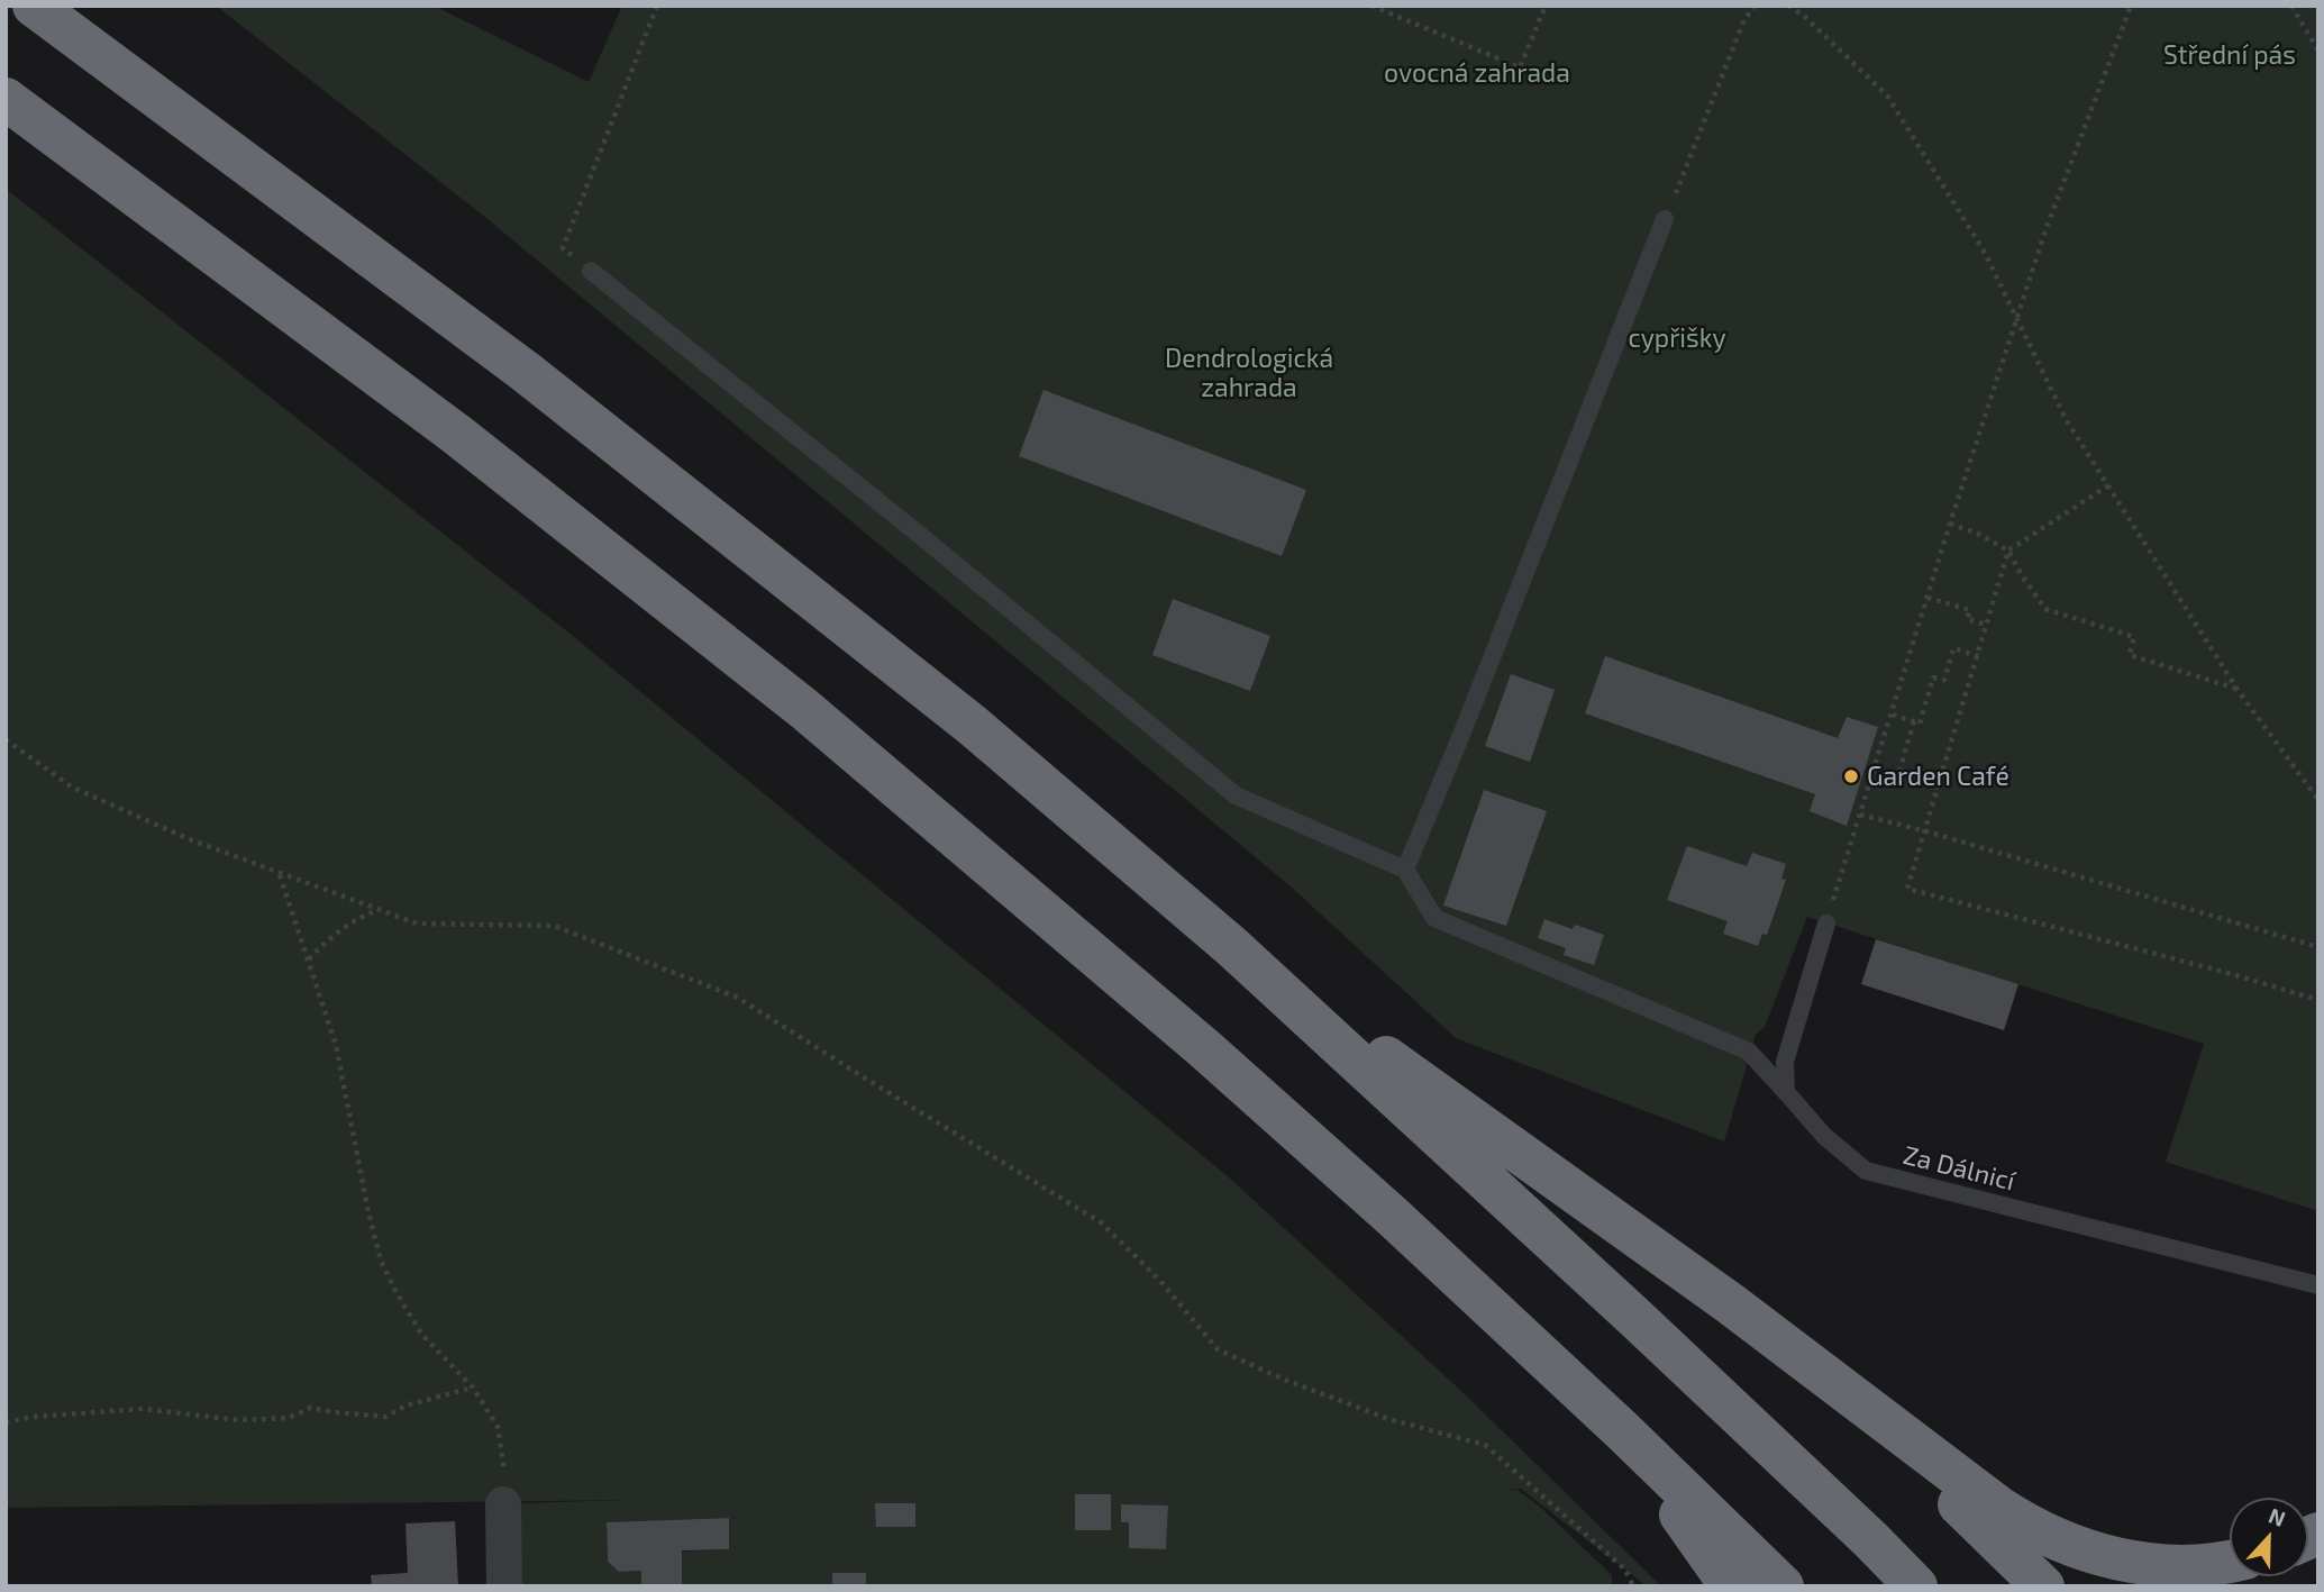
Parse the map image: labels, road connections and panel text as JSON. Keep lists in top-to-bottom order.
{
  "streets": {
    "lane": ["Za Dálnicí"]
  },
  "parks": [
    "Střední pás",
    "ovocná zahrada",
    "cypřišky",
    "Dendrologická zahrada"
  ],
  "places": ["Garden Café"],
  "north": "top"
}
